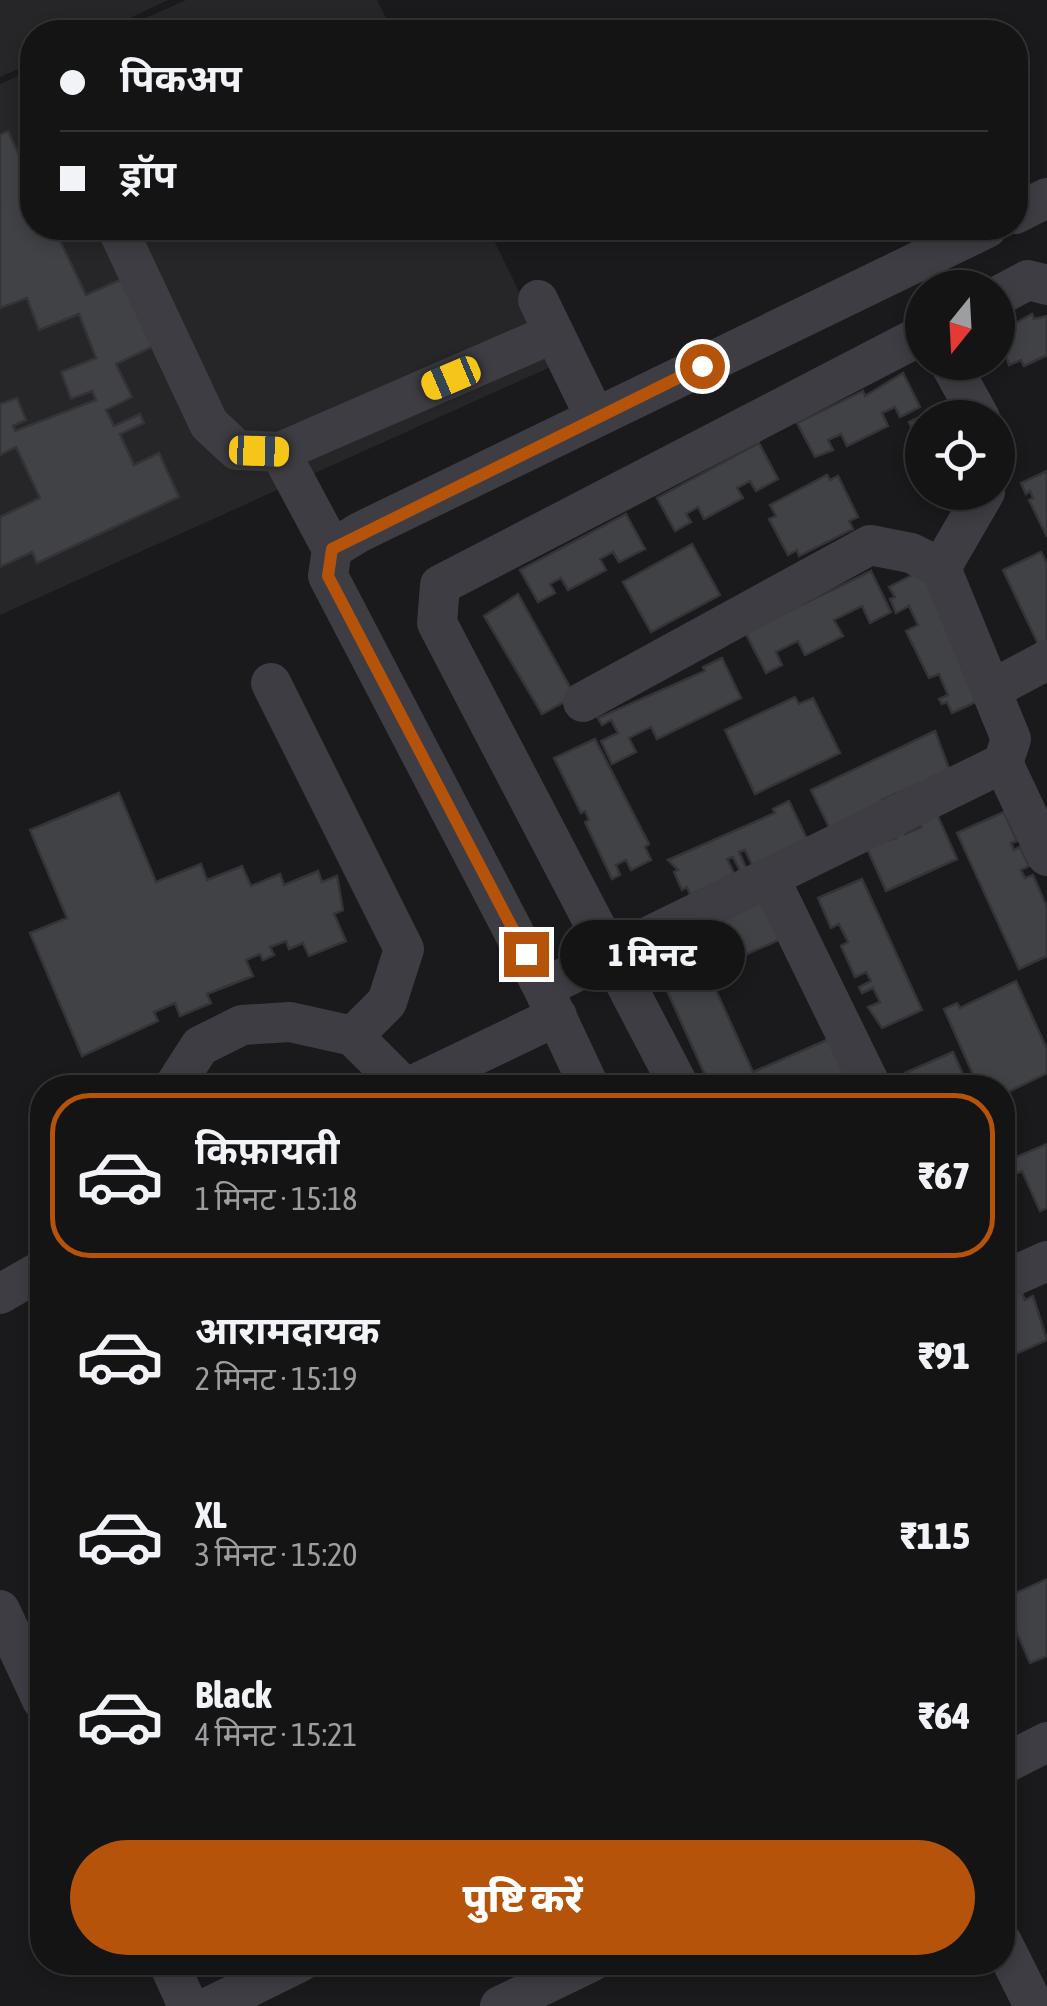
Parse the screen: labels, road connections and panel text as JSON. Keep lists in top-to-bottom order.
{
  "north": "bottom",
  "page": {
    "banner": ["पिकअप", "ड्रॉप"],
    "bubble": "1 मिनट",
    "list": [
      {
        "name": "किफ़ायती",
        "note": "1 मिनट · 15:18",
        "value": "₹67"
      },
      {
        "name": "आरामदायक",
        "note": "2 मिनट · 15:19",
        "value": "₹91"
      },
      {
        "name": "XL",
        "note": "3 मिनट · 15:20",
        "value": "₹115"
      },
      {
        "name": "Black",
        "note": "4 मिनट · 15:21",
        "value": "₹64"
      }
    ],
    "buttons": "पुष्टि करें"
  }
}
